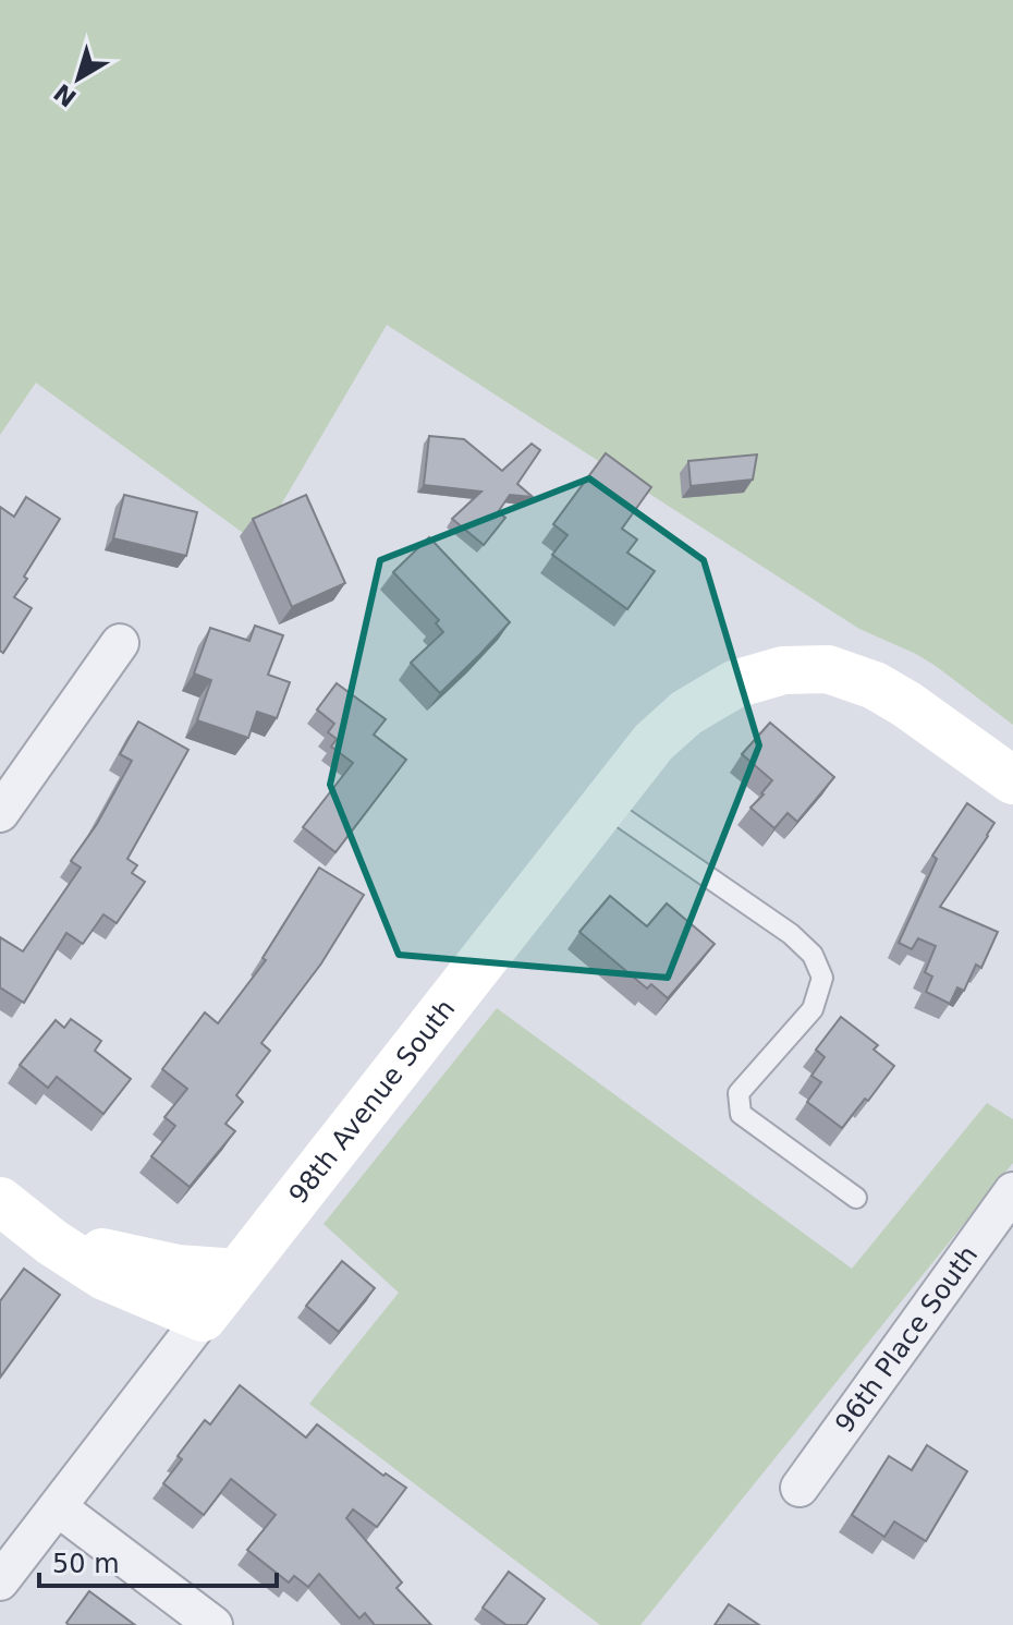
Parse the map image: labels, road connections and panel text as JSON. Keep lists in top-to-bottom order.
{
  "streets": {
    "street": ["98th Avenue South", "96th Place South"]
  },
  "scale_bar": "50 m",
  "north": "bottom left"
}
